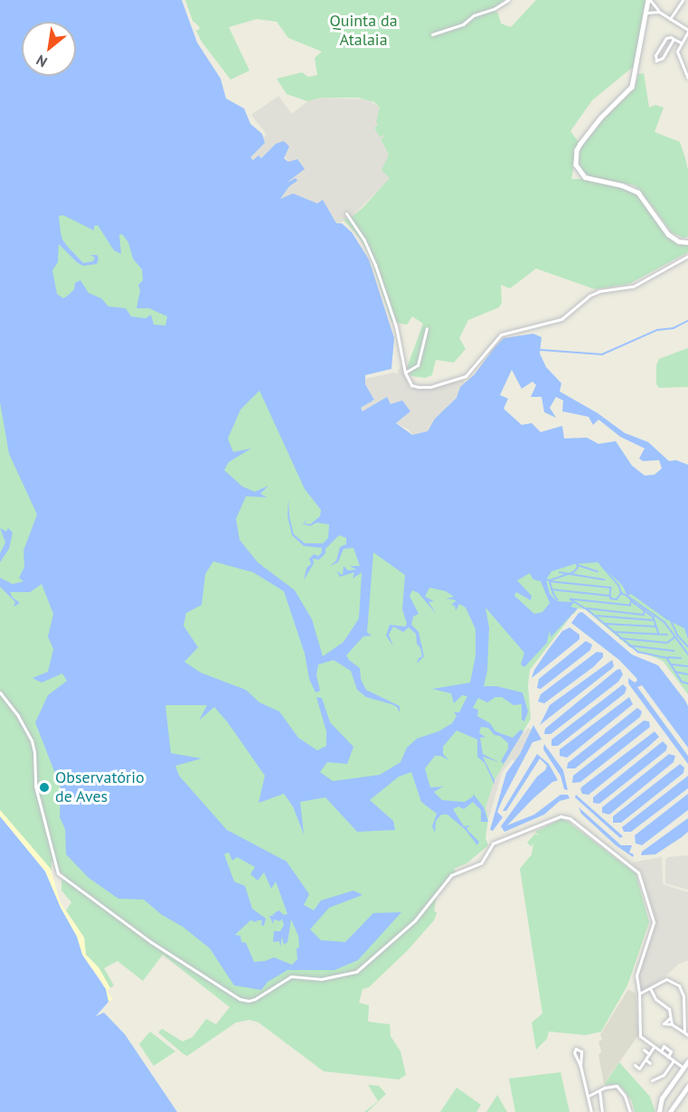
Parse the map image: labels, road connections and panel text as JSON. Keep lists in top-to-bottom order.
{
  "parks": ["Quinta da Atalaia"],
  "places": ["Observatório de Aves"],
  "north": "bottom left"
}
